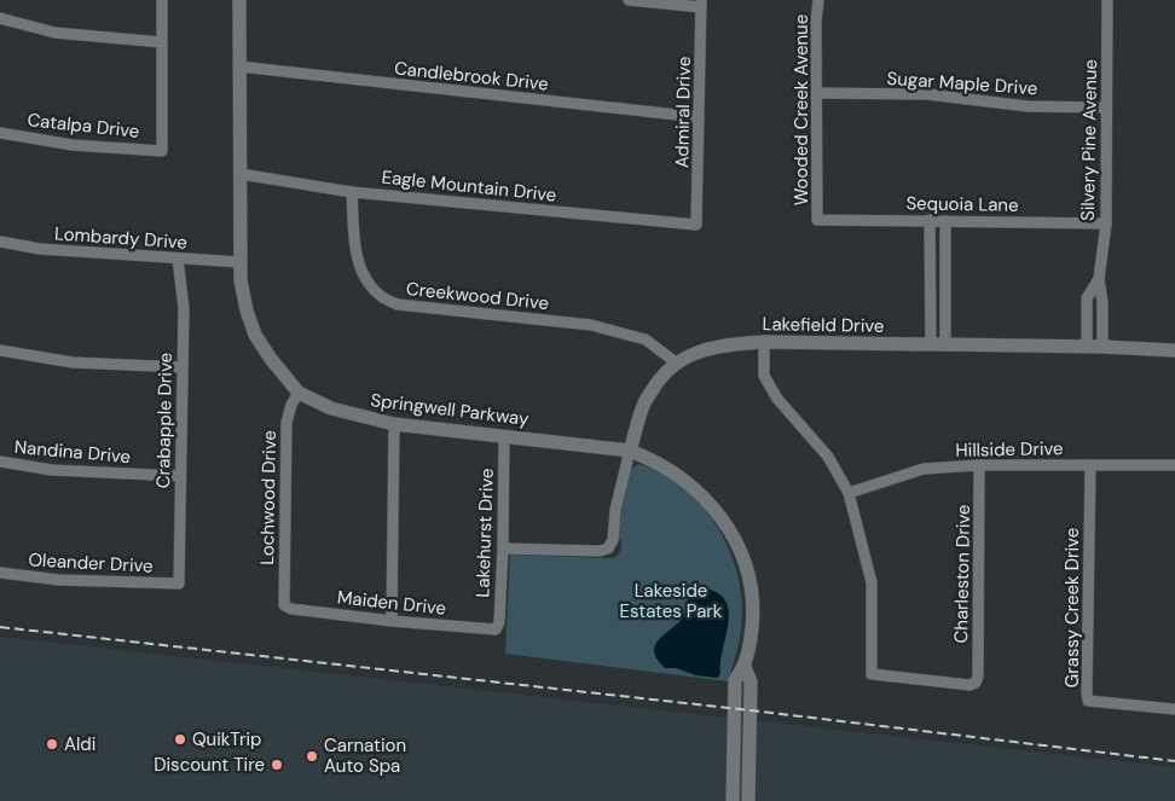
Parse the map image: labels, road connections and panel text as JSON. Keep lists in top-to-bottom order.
{
  "streets": {
    "street": [
      "Candlebrook Drive",
      "Sugar Maple Drive",
      "Wooded Creek Avenue",
      "Admiral Drive",
      "Catalpa Drive",
      "Silvery Pine Avenue",
      "Eagle Mountain Drive",
      "Sequoia Lane",
      "Lombardy Drive",
      "Creekwood Drive",
      "Lakefield Drive",
      "Springwell Parkway",
      "Crabapple Drive",
      "Hillside Drive",
      "Nandina Drive",
      "Lochwood Drive",
      "Lakehurst Drive",
      "Oleander Drive",
      "Charleston Drive",
      "Maiden Drive",
      "Grassy Creek Drive"
    ]
  },
  "crossings": [
    ["Candlebrook Drive", "Admiral Drive"],
    ["Candlebrook Drive", "Springwell Parkway"],
    ["Sugar Maple Drive", "Wooded Creek Avenue"],
    ["Sugar Maple Drive", "Silvery Pine Avenue"],
    ["Wooded Creek Avenue", "Sequoia Lane"],
    ["Admiral Drive", "Eagle Mountain Drive"],
    ["Silvery Pine Avenue", "Sequoia Lane"],
    ["Silvery Pine Avenue", "Lakefield Drive"],
    ["Eagle Mountain Drive", "Creekwood Drive"],
    ["Eagle Mountain Drive", "Springwell Parkway"],
    ["Lombardy Drive", "Springwell Parkway"],
    ["Lombardy Drive", "Crabapple Drive"],
    ["Creekwood Drive", "Lakefield Drive"],
    ["Lakefield Drive", "Springwell Parkway"],
    ["Lakefield Drive", "Lakehurst Drive"],
    ["Springwell Parkway", "Lochwood Drive"],
    ["Springwell Parkway", "Lakehurst Drive"],
    ["Crabapple Drive", "Nandina Drive"],
    ["Crabapple Drive", "Oleander Drive"],
    ["Hillside Drive", "Charleston Drive"],
    ["Hillside Drive", "Grassy Creek Drive"],
    ["Lochwood Drive", "Maiden Drive"],
    ["Lakehurst Drive", "Maiden Drive"]
  ],
  "parks": ["Lakeside Estates Park"],
  "places": [
    "QuikTrip",
    "Aldi",
    "Carnation Auto Spa",
    "Discount Tire"
  ]
}
